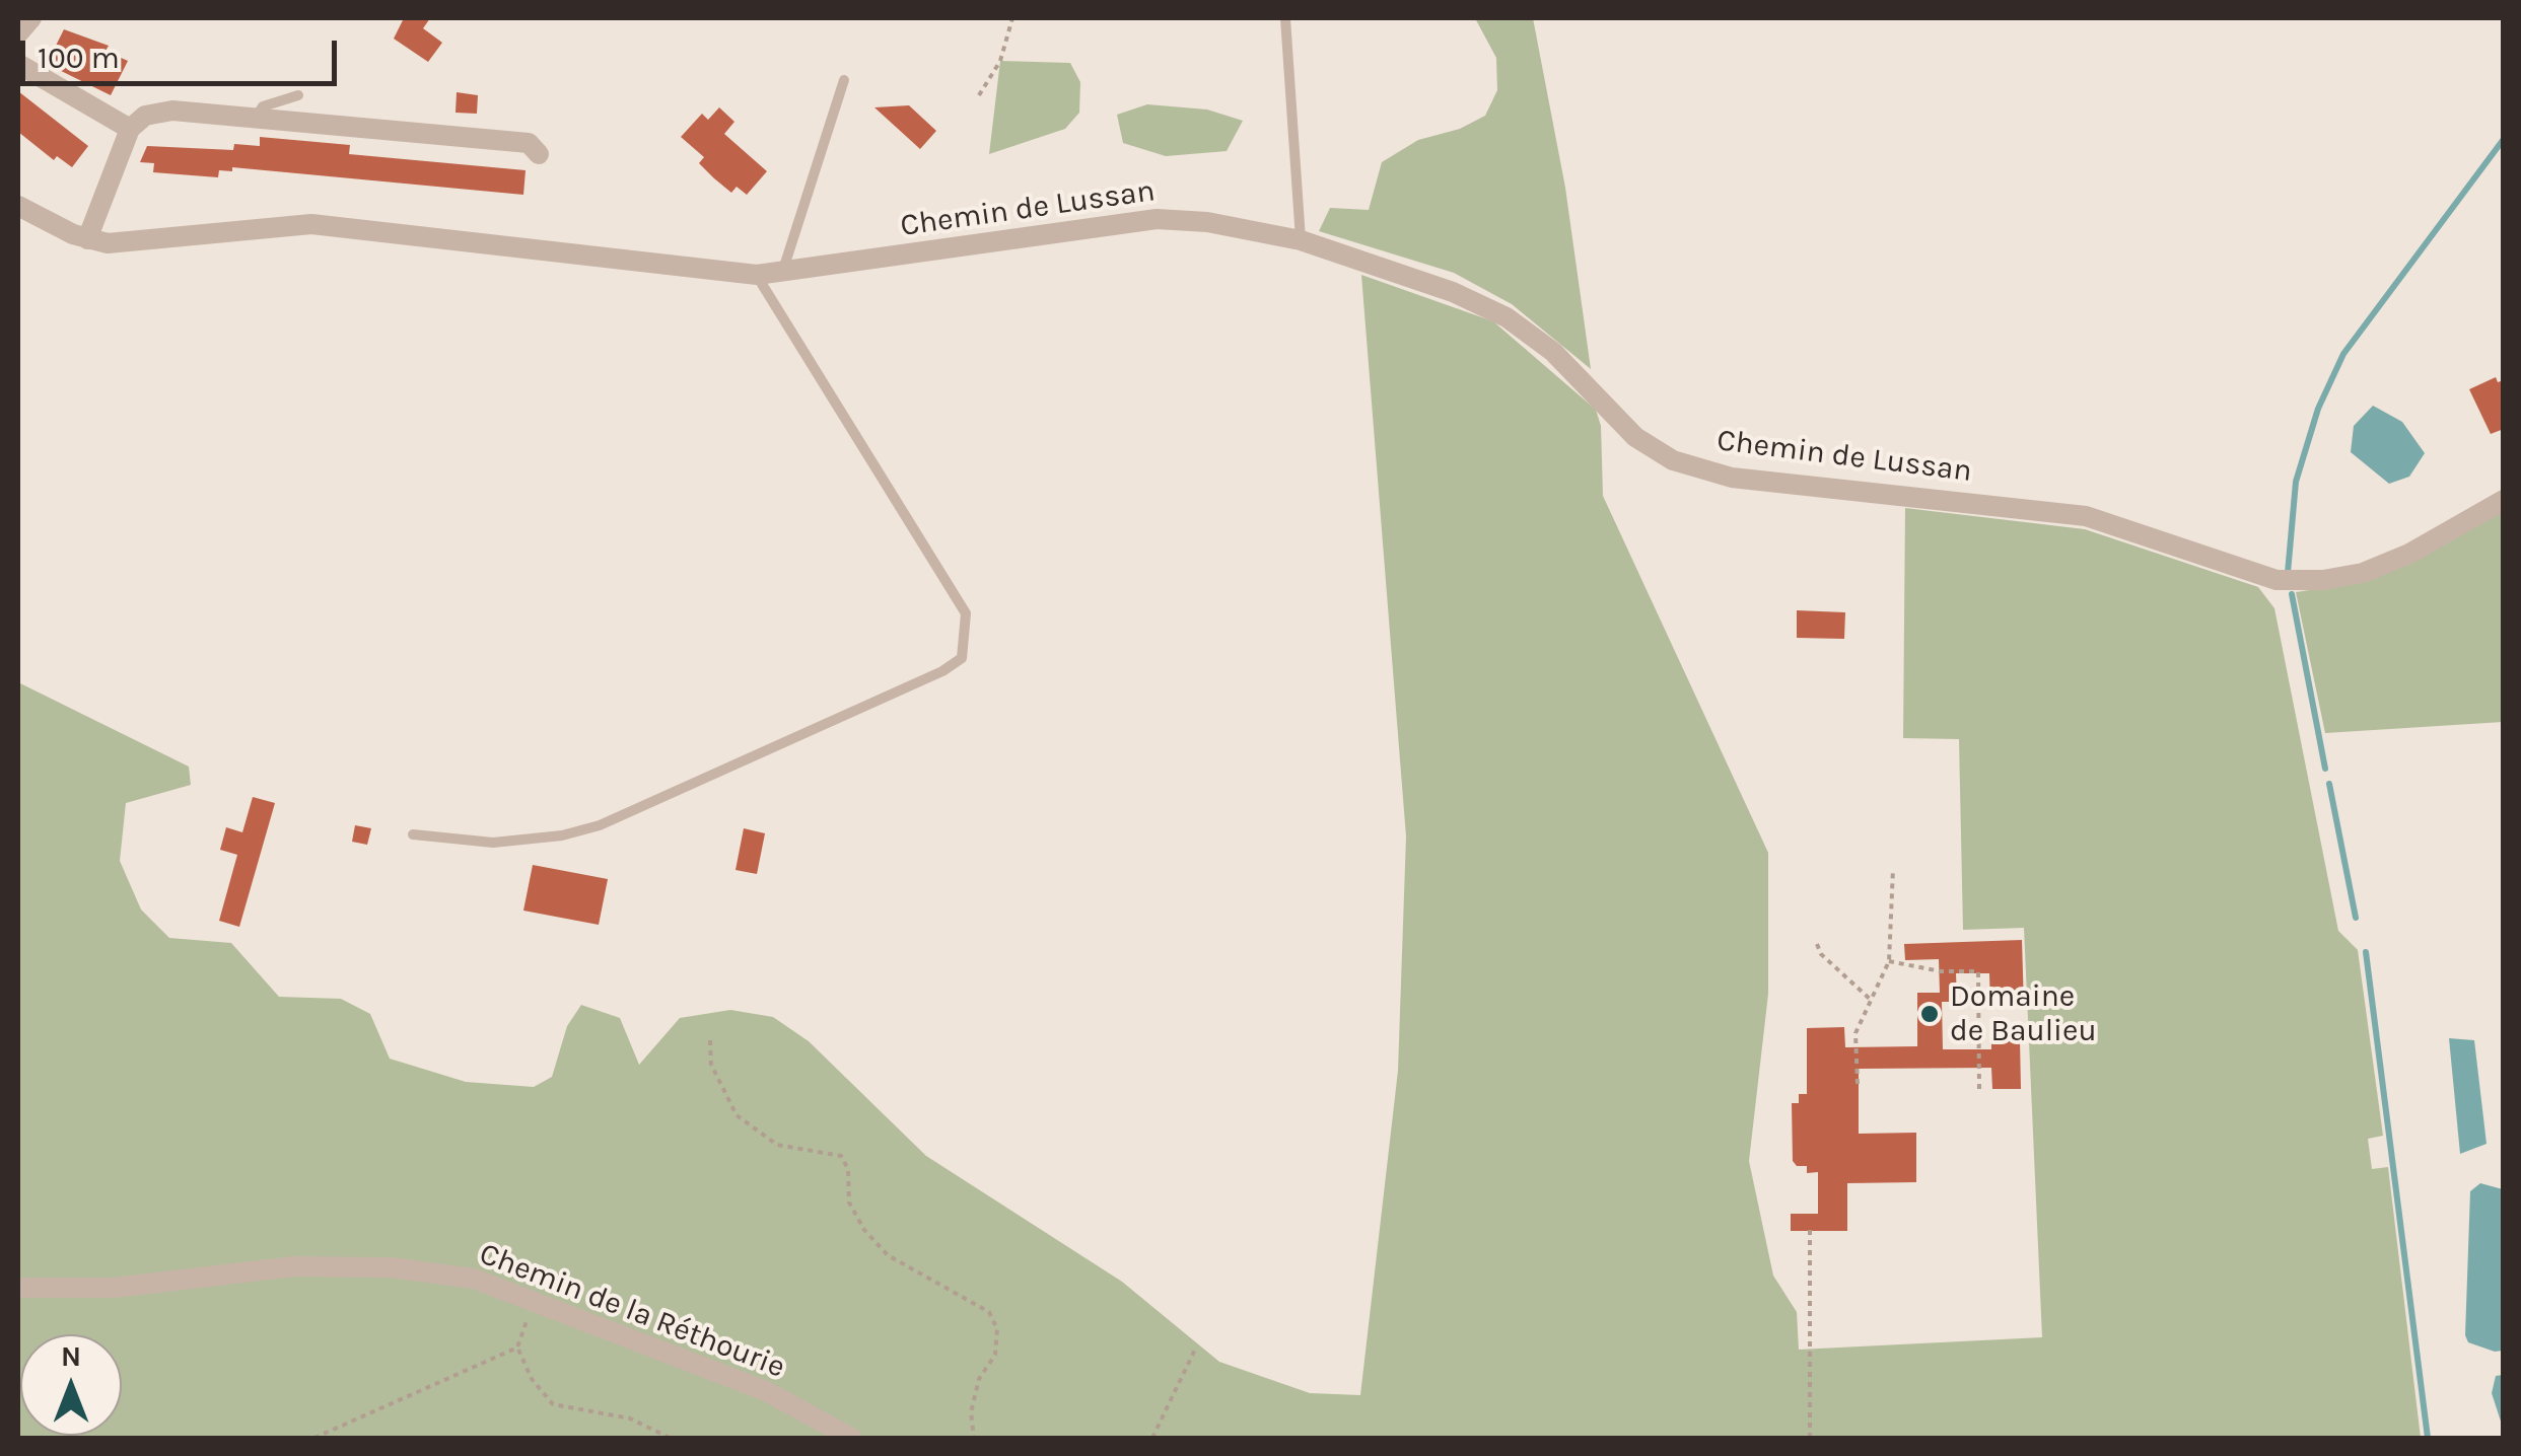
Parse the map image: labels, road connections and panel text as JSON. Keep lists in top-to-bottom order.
{
  "streets": {
    "street": ["Chemin de Lussan", "Chemin de la Réthourie"]
  },
  "places": ["Domaine de Baulieu"],
  "scale_bar": "100 m",
  "north": "top"
}
